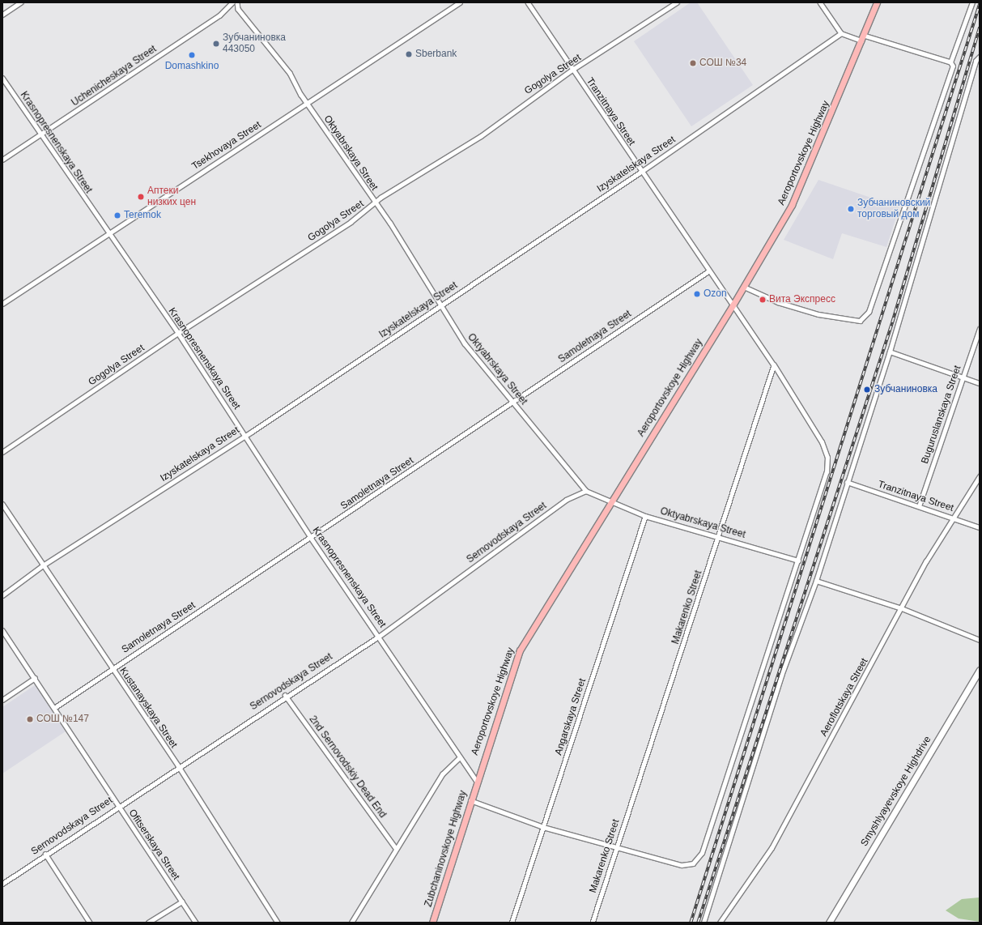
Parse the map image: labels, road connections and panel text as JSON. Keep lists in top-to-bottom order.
{
  "streets": {
    "main road": ["Aeroportovskoye Highway", "Zubchaninovskoye Highway"],
    "street": [
      "Gogolya Street",
      "Uchenicheskaya Street",
      "Tranzitnaya Street",
      "Krasnopresnenskaya Street",
      "Tsekhovaya Street",
      "Oktyabrskaya Street",
      "Izyskatelskaya Street",
      "Samoletnaya Street",
      "Buguruslanskaya Street",
      "Sernovodskaya Street",
      "Makarenko Street",
      "Aeroflotskaya Street",
      "Kustanayskaya Street",
      "Angarskaya Street",
      "2nd Sernovodskiy Dead End",
      "Smyshlyayevskoye Highdrive",
      "Ofitserskaya Street"
    ]
  },
  "crossings": [
    ["Gogolya Street", "Tranzitnaya Street"],
    ["Gogolya Street", "Krasnopresnenskaya Street"],
    ["Gogolya Street", "Oktyabrskaya Street"],
    ["Uchenicheskaya Street", "Krasnopresnenskaya Street"],
    ["Tranzitnaya Street", "Aeroportovskoye Highway"],
    ["Tranzitnaya Street", "Izyskatelskaya Street"],
    ["Tranzitnaya Street", "Samoletnaya Street"],
    ["Tranzitnaya Street", "Buguruslanskaya Street"],
    ["Tranzitnaya Street", "Aeroflotskaya Street"],
    ["Krasnopresnenskaya Street", "Tsekhovaya Street"],
    ["Krasnopresnenskaya Street", "Aeroportovskoye Highway"],
    ["Krasnopresnenskaya Street", "Izyskatelskaya Street"],
    ["Krasnopresnenskaya Street", "Samoletnaya Street"],
    ["Krasnopresnenskaya Street", "Sernovodskaya Street"],
    ["Krasnopresnenskaya Street", "Zubchaninovskoye Highway"],
    ["Tsekhovaya Street", "Oktyabrskaya Street"],
    ["Oktyabrskaya Street", "Aeroportovskoye Highway"],
    ["Oktyabrskaya Street", "Izyskatelskaya Street"],
    ["Oktyabrskaya Street", "Samoletnaya Street"],
    ["Oktyabrskaya Street", "Sernovodskaya Street"],
    ["Oktyabrskaya Street", "Makarenko Street"],
    ["Oktyabrskaya Street", "Angarskaya Street"],
    ["Aeroportovskoye Highway", "2nd Sernovodskiy Dead End"],
    ["Aeroportovskoye Highway", "Zubchaninovskoye Highway"],
    ["Izyskatelskaya Street", "Kustanayskaya Street"],
    ["Samoletnaya Street", "Kustanayskaya Street"],
    ["Samoletnaya Street", "Ofitserskaya Street"],
    ["Sernovodskaya Street", "Kustanayskaya Street"],
    ["Sernovodskaya Street", "2nd Sernovodskiy Dead End"],
    ["Sernovodskaya Street", "Ofitserskaya Street"]
  ],
  "places": [
    "Зубчаниновка 443050",
    "Sberbank",
    "Domashkino",
    "СОШ №34",
    "Аптеки низких цен",
    "Зубчаниновский торговый дом",
    "Teremok",
    "Ozon",
    "Вита Экспресс",
    "Зубчаниновка",
    "СОШ №147"
  ]
}
